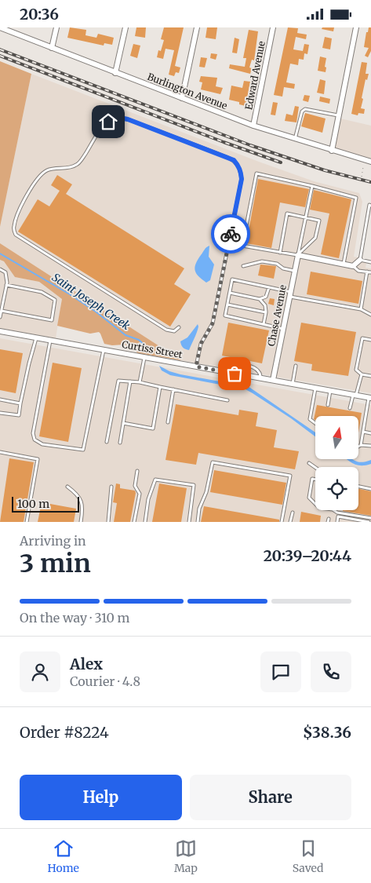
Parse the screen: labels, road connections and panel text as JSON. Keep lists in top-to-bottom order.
{
  "streets": {
    "street": [
      "Edward Avenue",
      "Burlington Avenue",
      "Chase Avenue",
      "Curtiss Street"
    ]
  },
  "crossings": [
    ["Edward Avenue", "Burlington Avenue"],
    ["Chase Avenue", "Curtiss Street"]
  ],
  "water": ["Saint Joseph Creek"],
  "scale_bar": "100 m",
  "north": "top",
  "page": {
    "status": "20:36",
    "scale": "100 m",
    "heading": ["3 min", "Arriving in", "20:39–20:44"],
    "panel": [
      "Alex",
      "Courier · 4.8",
      "Order #8224",
      "$38.36"
    ],
    "bar": "On the way · 310 m",
    "buttons": ["Help", "Share"],
    "tabs": ["Home", "Map", "Saved"]
  }
}
